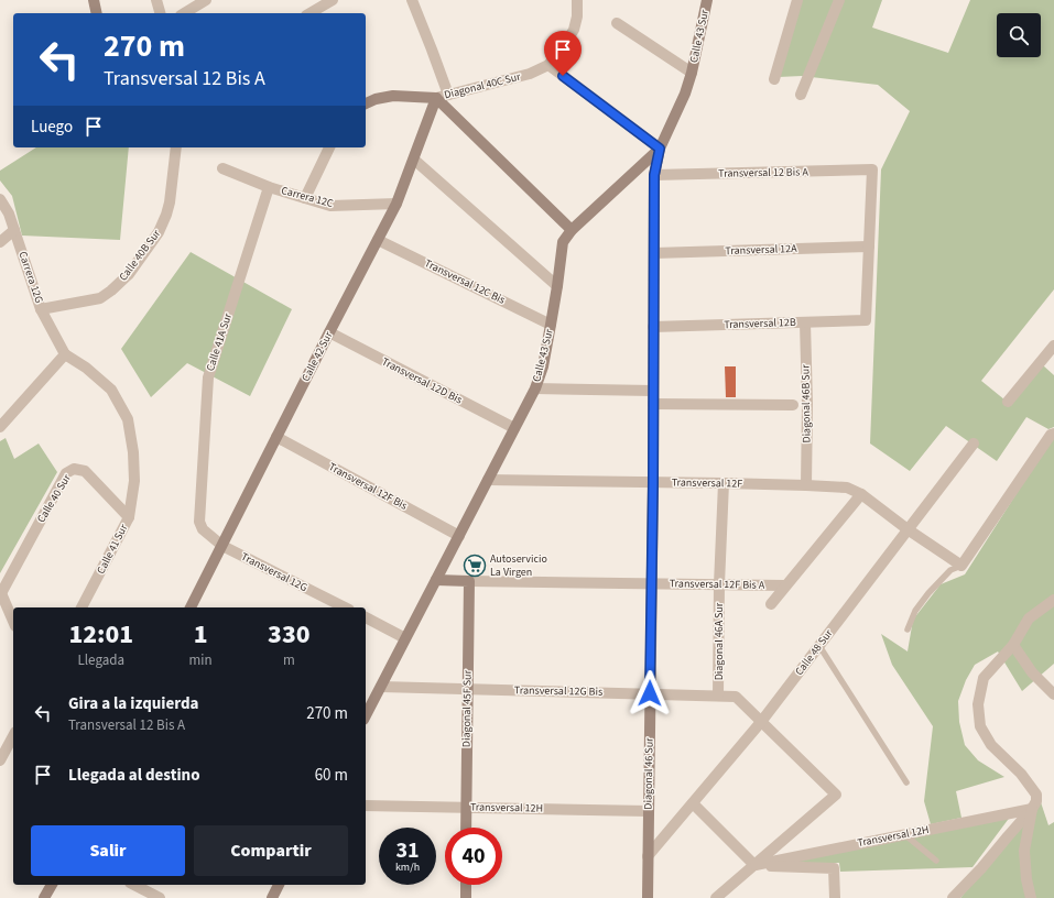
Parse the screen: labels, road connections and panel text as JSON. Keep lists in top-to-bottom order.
{
  "streets": {
    "street": [
      "Calle 43 Sur",
      "Diagonal 40C Sur",
      "Transversal 12 Bis A",
      "Carrera 12C",
      "Transversal 12A",
      "Calle 40B Sur",
      "Carrera 12G",
      "Transversal 12C Bis",
      "Transversal 12B",
      "Calle 41A Sur",
      "Calle 42 Sur",
      "Transversal 12D Bis",
      "Diagonal 46B Sur",
      "Transversal 12F",
      "Transversal 12F Bis",
      "Calle 40 Sur",
      "Calle 41 Sur",
      "Transversal 12G",
      "Transversal 12F Bis A",
      "Diagonal 46A Sur",
      "Calle 48 Sur",
      "Transversal 12G Bis",
      "Diagonal 45F Sur",
      "Diagonal 46 Sur",
      "Transversal 12H"
    ]
  },
  "crossings": [
    ["Calle 43 Sur", "Transversal 12C Bis"],
    ["Calle 43 Sur", "Transversal 12D Bis"],
    ["Calle 43 Sur", "Transversal 12F"],
    ["Calle 43 Sur", "Transversal 12F Bis"],
    ["Calle 43 Sur", "Transversal 12F Bis A"],
    ["Calle 43 Sur", "Transversal 12G Bis"],
    ["Calle 43 Sur", "Diagonal 46 Sur"],
    ["Diagonal 40C Sur", "Calle 42 Sur"],
    ["Transversal 12 Bis A", "Transversal 12A"],
    ["Transversal 12 Bis A", "Transversal 12B"],
    ["Transversal 12 Bis A", "Diagonal 46 Sur"],
    ["Carrera 12C", "Calle 41A Sur"],
    ["Carrera 12C", "Calle 42 Sur"],
    ["Transversal 12A", "Transversal 12B"],
    ["Transversal 12A", "Diagonal 46 Sur"],
    ["Calle 40B Sur", "Carrera 12G"],
    ["Carrera 12G", "Calle 41 Sur"],
    ["Transversal 12C Bis", "Calle 42 Sur"],
    ["Transversal 12B", "Diagonal 46B Sur"],
    ["Transversal 12B", "Diagonal 46 Sur"],
    ["Calle 41A Sur", "Transversal 12G"],
    ["Calle 42 Sur", "Transversal 12D Bis"],
    ["Calle 42 Sur", "Transversal 12F Bis"],
    ["Calle 42 Sur", "Transversal 12G"],
    ["Diagonal 46B Sur", "Transversal 12F"],
    ["Transversal 12F", "Diagonal 46A Sur"],
    ["Transversal 12F", "Diagonal 46 Sur"],
    ["Calle 40 Sur", "Calle 41 Sur"],
    ["Transversal 12F Bis A", "Diagonal 46A Sur"],
    ["Transversal 12F Bis A", "Diagonal 45F Sur"],
    ["Transversal 12F Bis A", "Diagonal 46 Sur"],
    ["Diagonal 46A Sur", "Transversal 12G Bis"],
    ["Calle 48 Sur", "Transversal 12G Bis"],
    ["Calle 48 Sur", "Diagonal 46 Sur"],
    ["Transversal 12G Bis", "Diagonal 45F Sur"],
    ["Transversal 12G Bis", "Diagonal 46 Sur"],
    ["Diagonal 45F Sur", "Transversal 12H"],
    ["Diagonal 46 Sur", "Transversal 12H"]
  ],
  "places": {
    "supermarket": ["Autoservicio La Virgen"]
  },
  "page": {
    "turn": ["270 m", "Transversal 12 Bis A"],
    "then": "Luego",
    "eta": [
      "12:01",
      "Llegada",
      "1",
      "min",
      "330",
      "m"
    ],
    "list": [
      {
        "name": "Gira a la izquierda",
        "note": "Transversal 12 Bis A",
        "value": "270 m"
      },
      {
        "name": "Llegada al destino",
        "value": "60 m"
      }
    ],
    "buttons": ["Salir", "Compartir"],
    "speed": "31 km/h",
    "limit": "40"
  }
}
